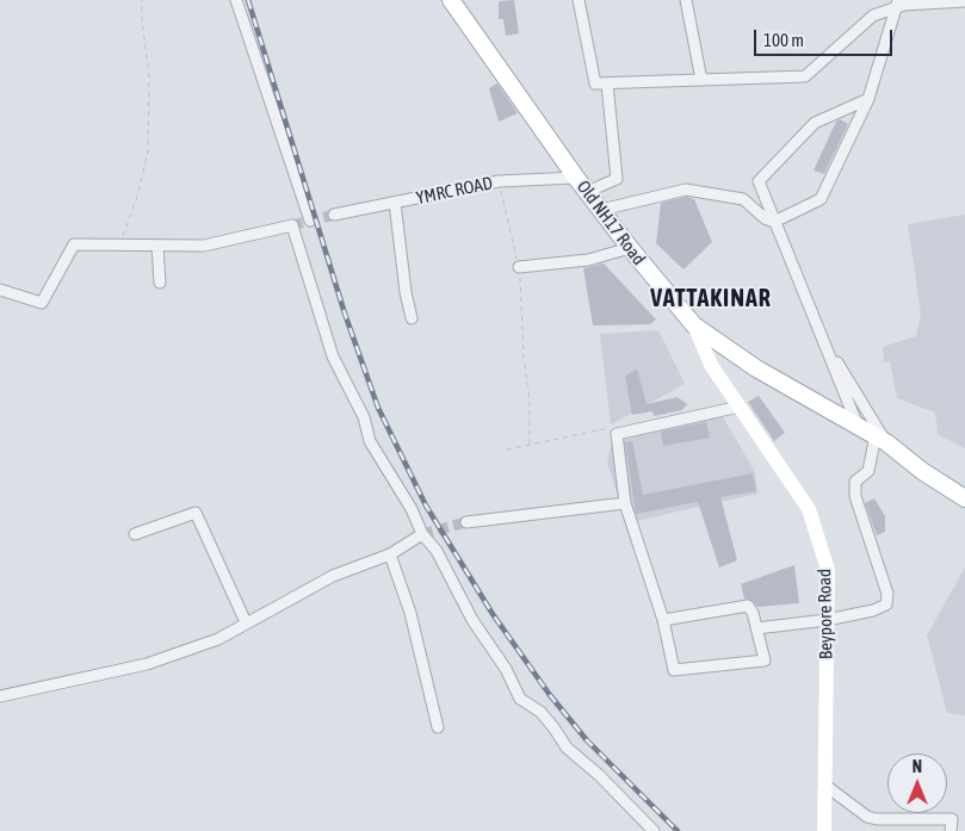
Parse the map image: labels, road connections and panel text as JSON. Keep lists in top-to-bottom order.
{
  "streets": {
    "main road": ["Old NH17 Road", "Beypore Road"],
    "street": ["YMRC ROAD"]
  },
  "crossings": [
    ["YMRC ROAD", "Old NH17 Road"],
    ["Old NH17 Road", "Beypore Road"]
  ],
  "districts": ["VATTAKINAR"],
  "scale_bar": "100 m",
  "north": "top"
}
